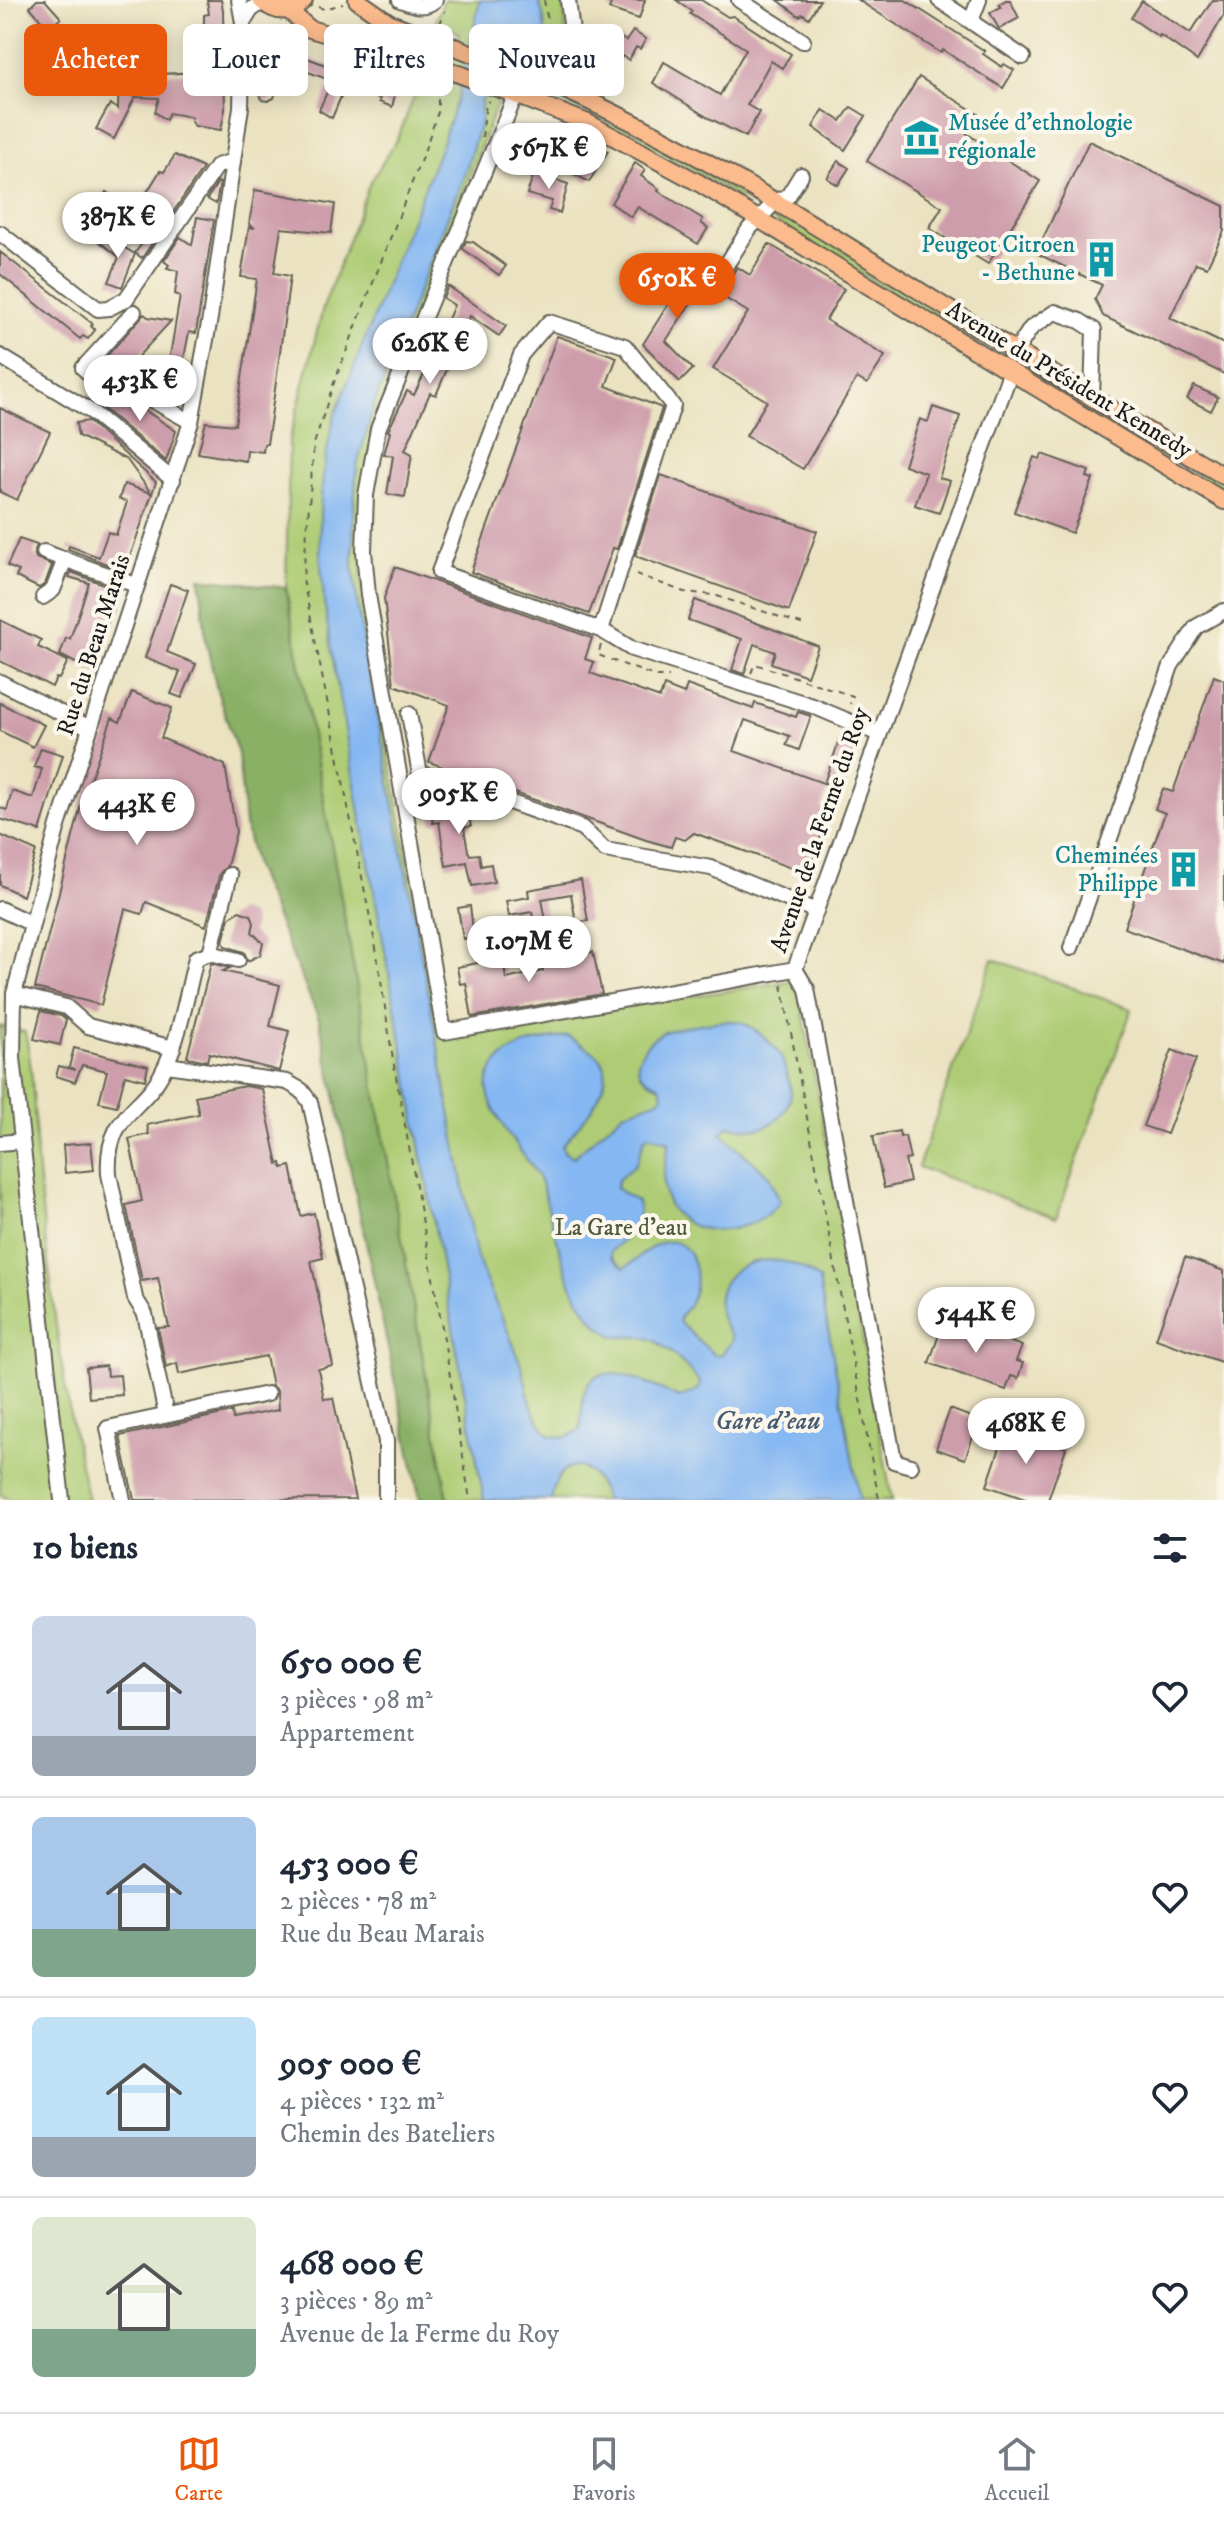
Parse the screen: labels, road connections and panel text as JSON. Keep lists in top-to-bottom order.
{
  "streets": {
    "main road": ["Avenue du Président Kennedy", "Avenue de la Ferme du Roy"],
    "street": ["Rue du Beau Marais"]
  },
  "crossings": [
    ["Avenue du Président Kennedy", "Avenue de la Ferme du Roy"]
  ],
  "water": ["Gare d'eau"],
  "parks": ["La Gare d'eau"],
  "places": {
    "museum": ["Musée d'ethnologie régionale"],
    "building": ["Peugeot Citroen - Bethune", "Cheminées Philippe"]
  },
  "page": {
    "chip": [
      "Acheter",
      "Louer",
      "Filtres",
      "Nouveau"
    ],
    "price": [
      "567K €",
      "387K €",
      "650K €",
      "626K €",
      "453K €",
      "905K €",
      "443K €",
      "1.07M €",
      "544K €",
      "468K €"
    ],
    "heading": "10 biens",
    "list": [
      {
        "name": "650 000 €",
        "note": "3 pièces · 98 m² · Appartement"
      },
      {
        "name": "453 000 €",
        "note": "2 pièces · 78 m² · Rue du Beau Marais"
      },
      {
        "name": "905 000 €",
        "note": "4 pièces · 132 m² · Chemin des Bateliers"
      },
      {
        "name": "468 000 €",
        "note": "3 pièces · 89 m² · Avenue de la Ferme du Roy"
      }
    ],
    "tabs": ["Carte", "Favoris", "Accueil"]
  }
}
